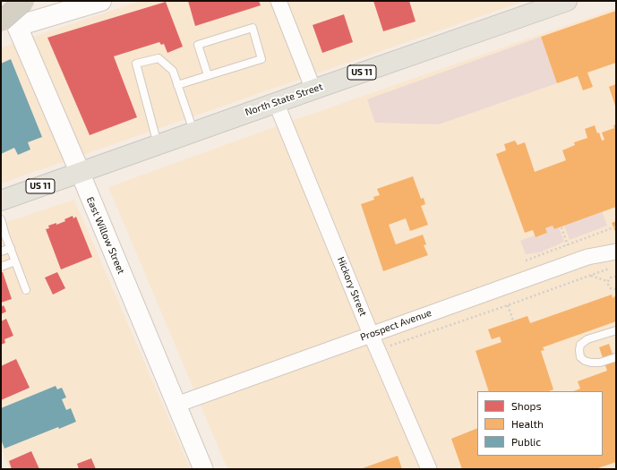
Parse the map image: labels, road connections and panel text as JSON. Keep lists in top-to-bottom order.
{
  "streets": {
    "main road": ["US 11", "North State Street", "East Willow Street"],
    "street": ["Hickory Street", "Prospect Avenue"]
  },
  "crossings": [
    ["North State Street", "East Willow Street"],
    ["North State Street", "Hickory Street"],
    ["East Willow Street", "Prospect Avenue"],
    ["Hickory Street", "Prospect Avenue"]
  ],
  "legend": ["Shops", "Health", "Public"]
}
